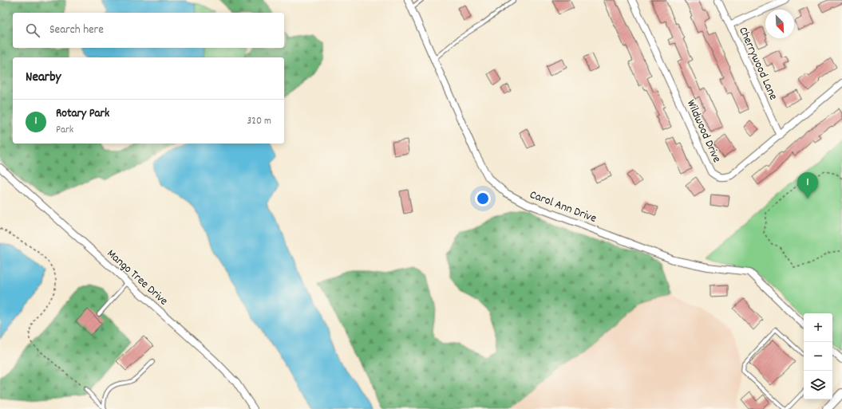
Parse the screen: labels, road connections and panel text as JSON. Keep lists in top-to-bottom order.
{
  "streets": {
    "street": [
      "Cherrywood Lane",
      "Wildwood Drive",
      "Carol Ann Drive",
      "Mango Tree Drive"
    ]
  },
  "crossings": [
    ["Cherrywood Lane", "Wildwood Drive"]
  ],
  "north": "bottom right",
  "page": {
    "search": "Search here",
    "heading": "Nearby",
    "list": [
      {
        "mark": "1",
        "name": "Rotary Park",
        "note": "Park",
        "value": "320 m"
      }
    ],
    "pins": "1",
    "map_buttons": ["+", "−"]
  }
}
